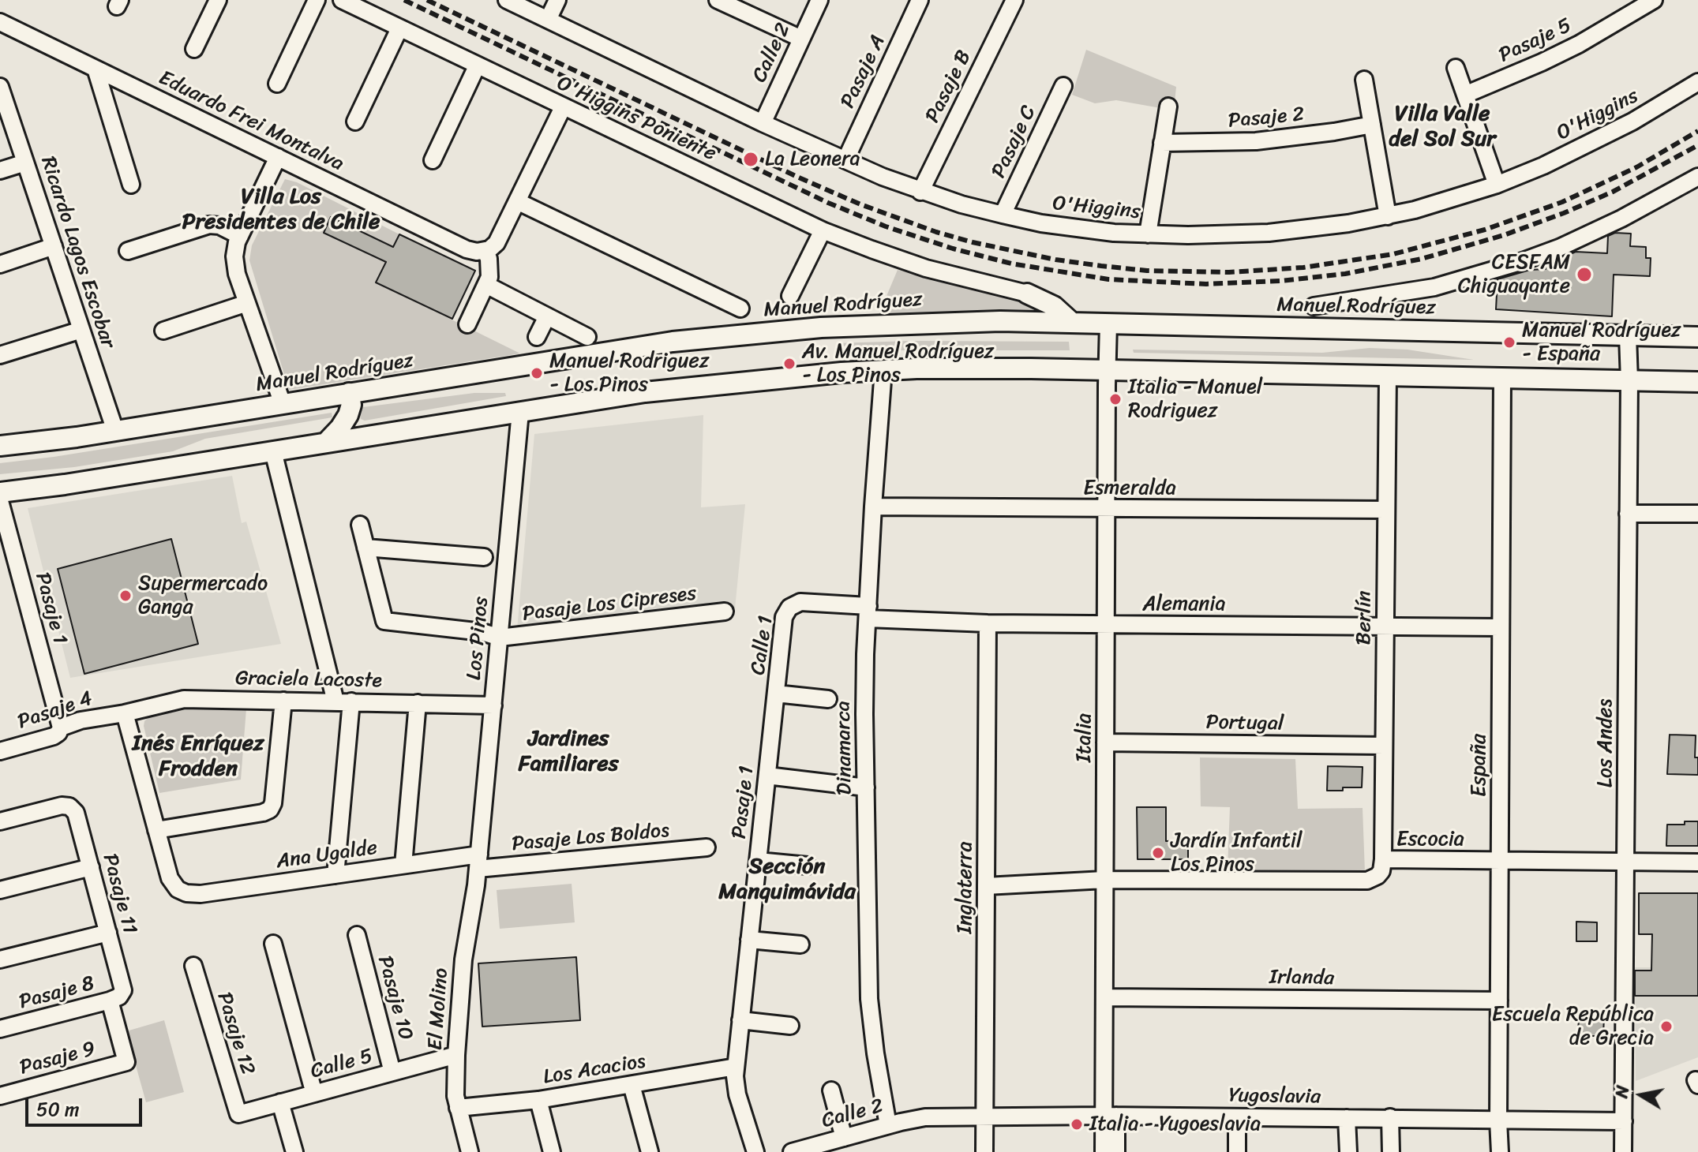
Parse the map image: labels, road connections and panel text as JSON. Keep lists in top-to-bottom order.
{
  "streets": {
    "main road": ["Manuel Rodríguez"],
    "street": [
      "Pasaje 5",
      "Calle 2",
      "Pasaje A",
      "Pasaje B",
      "O'Higgins",
      "Pasaje 2",
      "O'Higgins Poniente",
      "Eduardo Frei Montalva",
      "Pasaje C",
      "Ricardo Lagos Escobar",
      "Esmeralda",
      "Pasaje Los Cipreses",
      "Alemania",
      "Pasaje 1",
      "Berlín",
      "Los Pinos",
      "Calle 1",
      "Graciela Lacoste",
      "Pasaje 4",
      "Portugal",
      "Italia",
      "Los Andes",
      "Dinamarca",
      "España",
      "Pasaje Los Boldos",
      "Escocia",
      "Ana Ugalde",
      "Inglaterra",
      "Pasaje 11",
      "Irlanda",
      "Pasaje 8",
      "Pasaje 10",
      "El Molino",
      "Pasaje 12",
      "Pasaje 9",
      "Calle 5",
      "Los Acacios",
      "Yugoslavia"
    ]
  },
  "crossings": [
    ["Calle 2", "O'Higgins"],
    ["Calle 2", "Dinamarca"],
    ["Calle 2", "Yugoslavia"],
    ["Pasaje A", "O'Higgins"],
    ["Pasaje B", "O'Higgins"],
    ["O'Higgins", "Pasaje C"],
    ["Ricardo Lagos Escobar", "Manuel Rodríguez"],
    ["Manuel Rodríguez", "Italia"],
    ["Manuel Rodríguez", "Los Andes"],
    ["Esmeralda", "Berlín"],
    ["Esmeralda", "Italia"],
    ["Esmeralda", "Dinamarca"],
    ["Pasaje Los Cipreses", "Los Pinos"],
    ["Alemania", "Berlín"],
    ["Alemania", "Calle 1"],
    ["Alemania", "Italia"],
    ["Alemania", "Dinamarca"],
    ["Alemania", "España"],
    ["Alemania", "Inglaterra"],
    ["Pasaje 1", "Calle 1"],
    ["Pasaje 1", "Pasaje 4"],
    ["Pasaje 1", "Los Acacios"],
    ["Berlín", "Portugal"],
    ["Berlín", "Escocia"],
    ["Los Pinos", "Graciela Lacoste"],
    ["Los Pinos", "Pasaje Los Boldos"],
    ["Los Pinos", "Ana Ugalde"],
    ["Los Pinos", "El Molino"],
    ["Calle 1", "Dinamarca"],
    ["Graciela Lacoste", "Pasaje 4"],
    ["Portugal", "Italia"],
    ["Italia", "Escocia"],
    ["Italia", "Irlanda"],
    ["Italia", "Yugoslavia"],
    ["Los Andes", "Escocia"],
    ["Los Andes", "Yugoslavia"],
    ["España", "Escocia"],
    ["España", "Irlanda"],
    ["España", "Yugoslavia"],
    ["Pasaje Los Boldos", "Ana Ugalde"],
    ["Pasaje Los Boldos", "El Molino"],
    ["Escocia", "Inglaterra"],
    ["Ana Ugalde", "El Molino"],
    ["Inglaterra", "Yugoslavia"],
    ["Pasaje 11", "Pasaje 8"],
    ["Pasaje 11", "Pasaje 9"],
    ["Pasaje 8", "Pasaje 9"],
    ["Pasaje 10", "Calle 5"],
    ["El Molino", "Calle 5"],
    ["El Molino", "Los Acacios"],
    ["Pasaje 12", "Calle 5"]
  ],
  "districts": [
    "Villa Valle del Sol Sur",
    "Villa Los Presidentes de Chile",
    "Jardines Familiares",
    "Inés Enríquez Frodden",
    "Sección Manquimávida"
  ],
  "places": [
    "La Leonera",
    "CESFAM Chiguayante",
    "Manuel Rodríguez - España",
    "Av. Manuel Rodríguez - Los Pinos",
    "Manuel Rodriguez - Los Pinos",
    "Italia - Manuel Rodriguez",
    "Supermercado Ganga",
    "Jardín Infantil Los Pinos",
    "Escuela República de Grecia",
    "Italia - Yugoeslavia"
  ],
  "scale_bar": "50 m",
  "north": "left"
}
